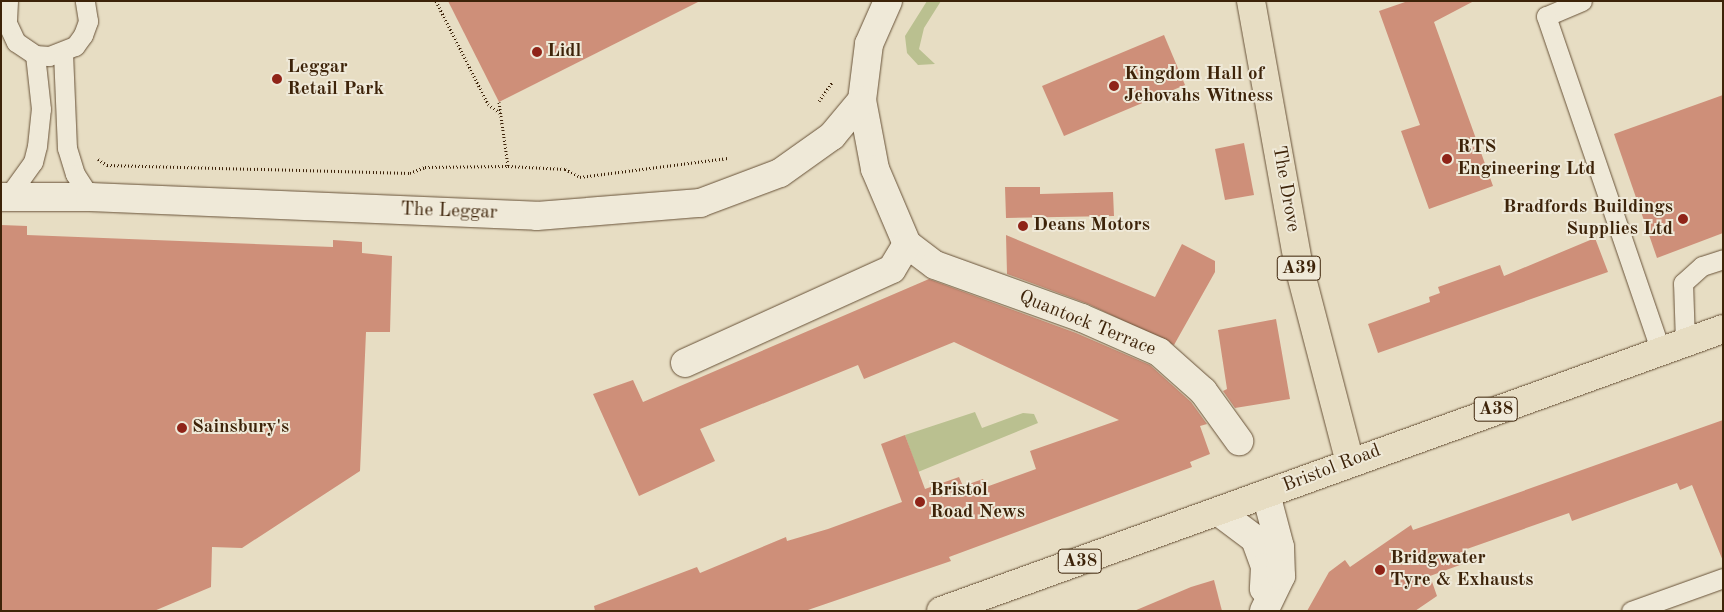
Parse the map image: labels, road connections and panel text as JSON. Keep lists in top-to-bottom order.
{
  "streets": {
    "main road": [
      "The Drove",
      "A39",
      "A38",
      "Bristol Road"
    ],
    "street": ["The Leggar", "Quantock Terrace"]
  },
  "crossings": [
    ["The Drove", "Bristol Road"],
    ["The Leggar", "Quantock Terrace"]
  ],
  "places": [
    "Lidl",
    "Leggar Retail Park",
    "Kingdom Hall of Jehovahs Witness",
    "RTS Engineering Ltd",
    "Bradfords Buildings Supplies Ltd",
    "Deans Motors",
    "Sainsbury's",
    "Bristol Road News",
    "Bridgwater Tyre & Exhausts"
  ]
}
